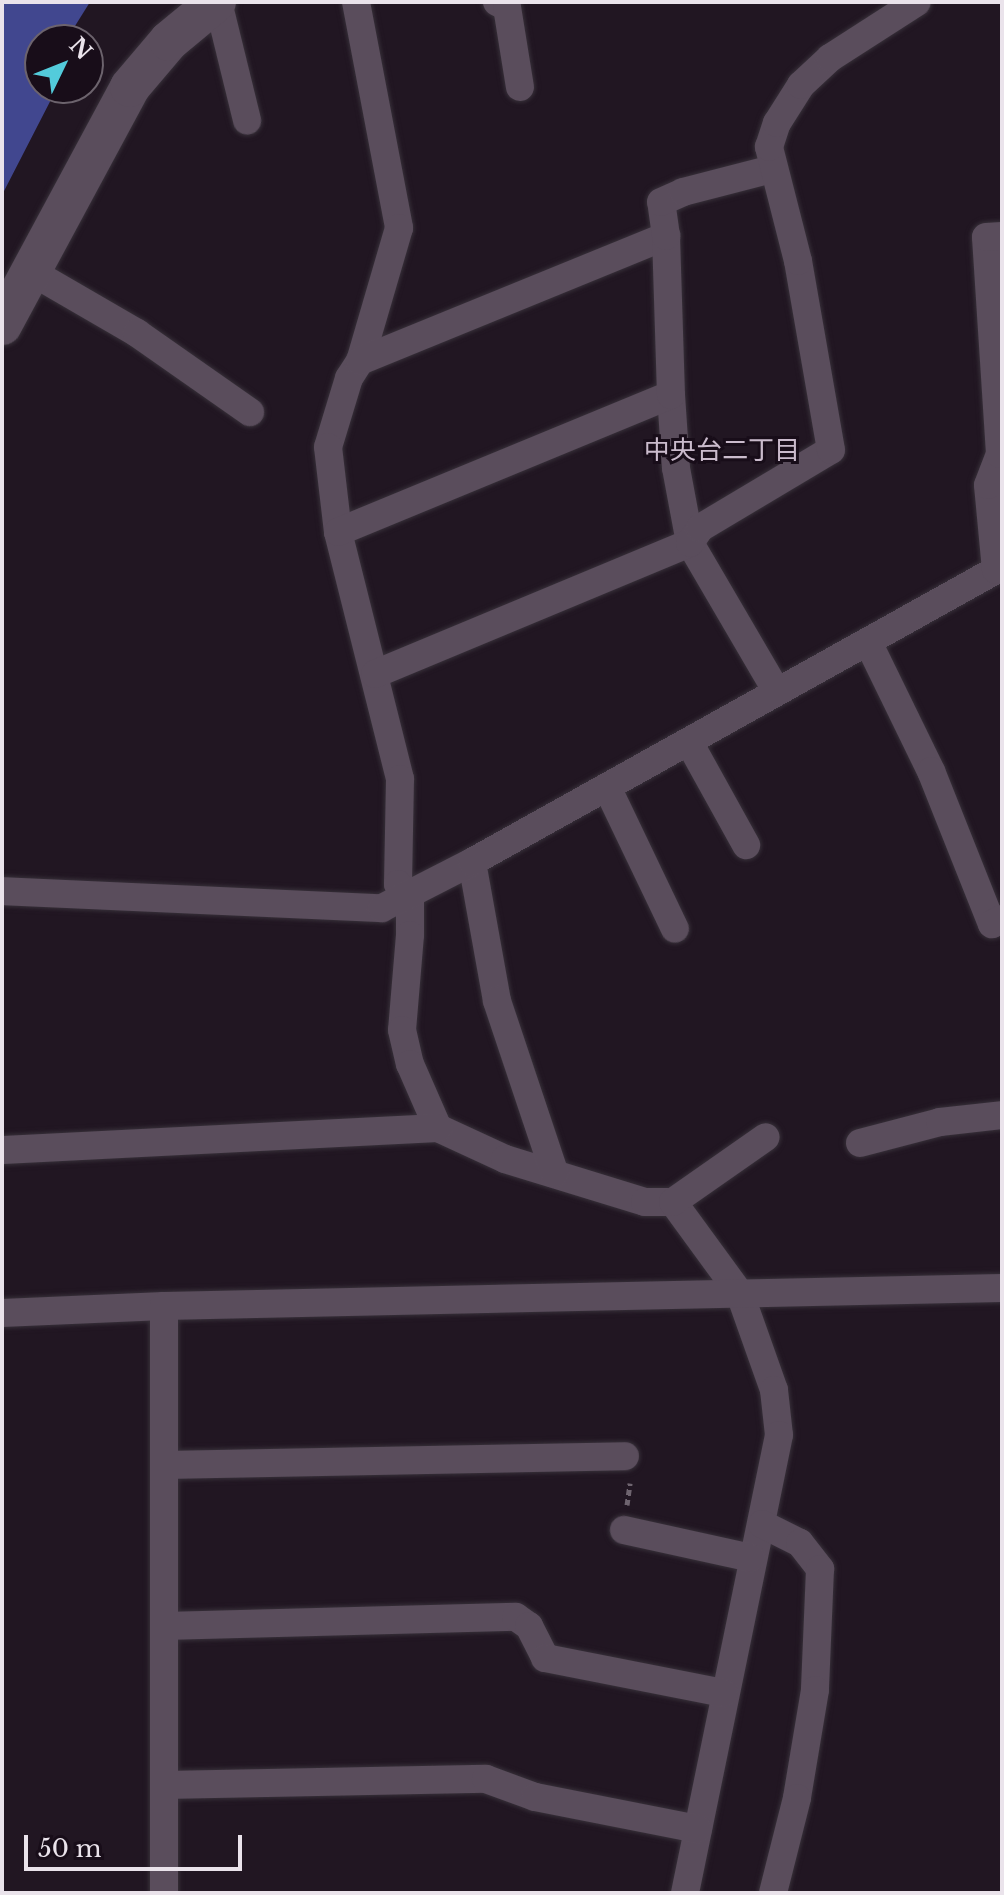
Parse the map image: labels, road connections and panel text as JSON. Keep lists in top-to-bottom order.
{
  "districts": ["中央台二丁目"],
  "scale_bar": "50 m",
  "north": "top right"
}
